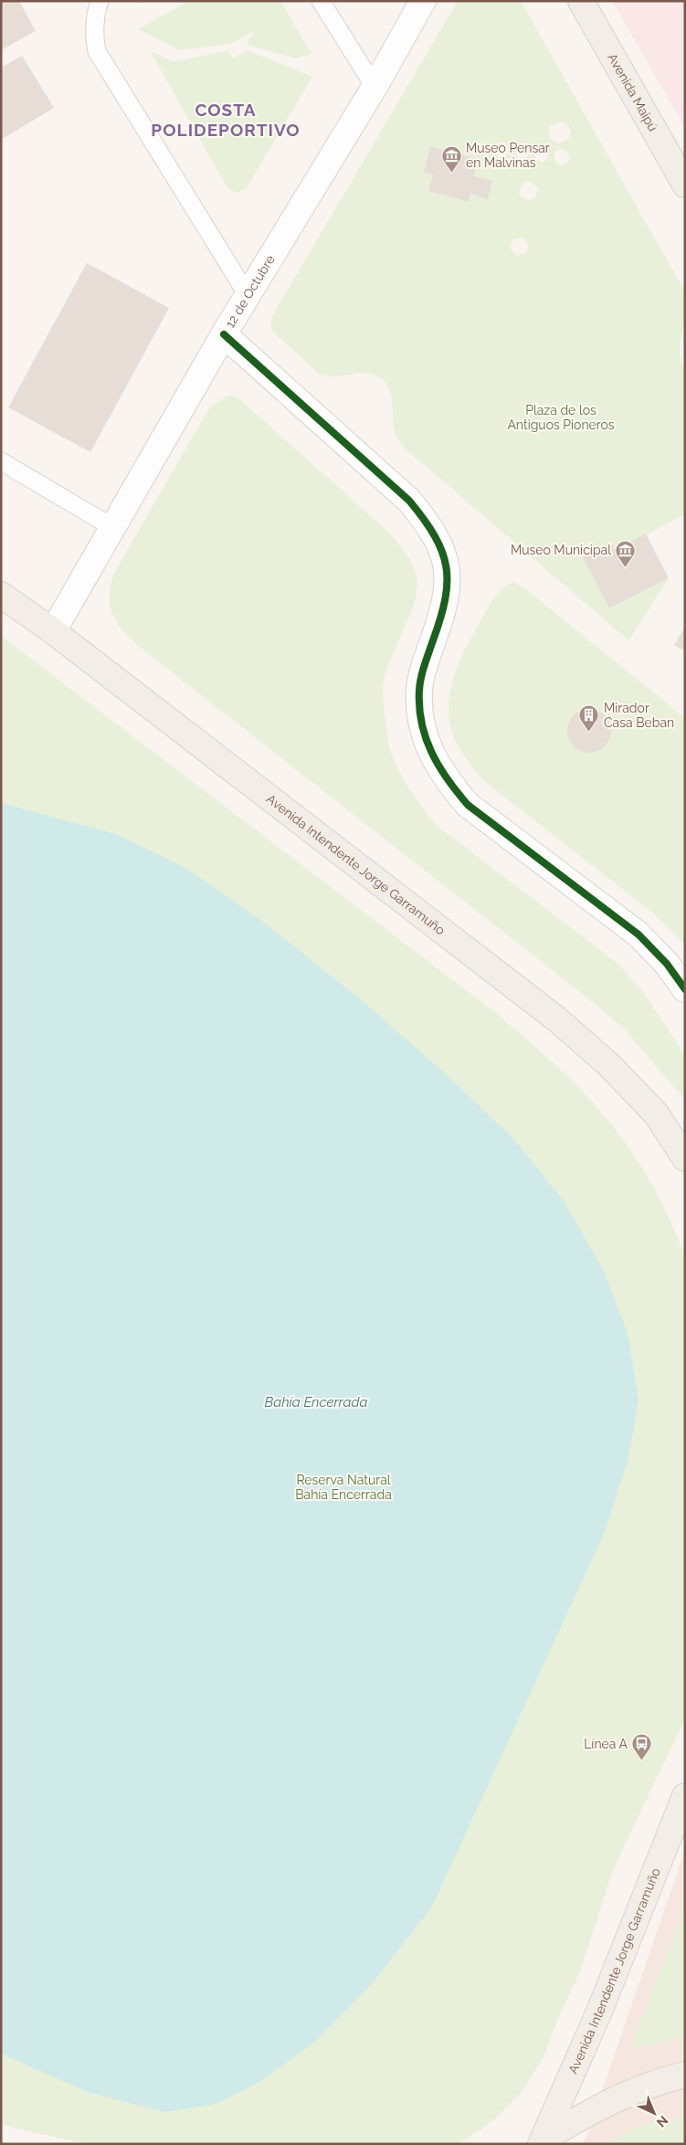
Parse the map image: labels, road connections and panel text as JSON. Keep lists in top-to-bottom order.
{
  "streets": {
    "main road": ["Avenida Maipú", "Avenida Intendente Jorge Garramuño"],
    "street": ["12 de Octubre"]
  },
  "crossings": [
    ["12 de Octubre", "Avenida Intendente Jorge Garramuño"]
  ],
  "districts": ["COSTA POLIDEPORTIVO"],
  "water": ["Bahía Encerrada"],
  "parks": ["Plaza de los Antiguos Pioneros", "Reserva Natural Bahía Encerrada"],
  "places": {
    "museum": ["Museo Pensar en Malvinas", "Museo Municipal"],
    "building": ["Mirador Casa Beban"],
    "bus stop": ["Línea A"]
  },
  "north": "bottom right"
}
